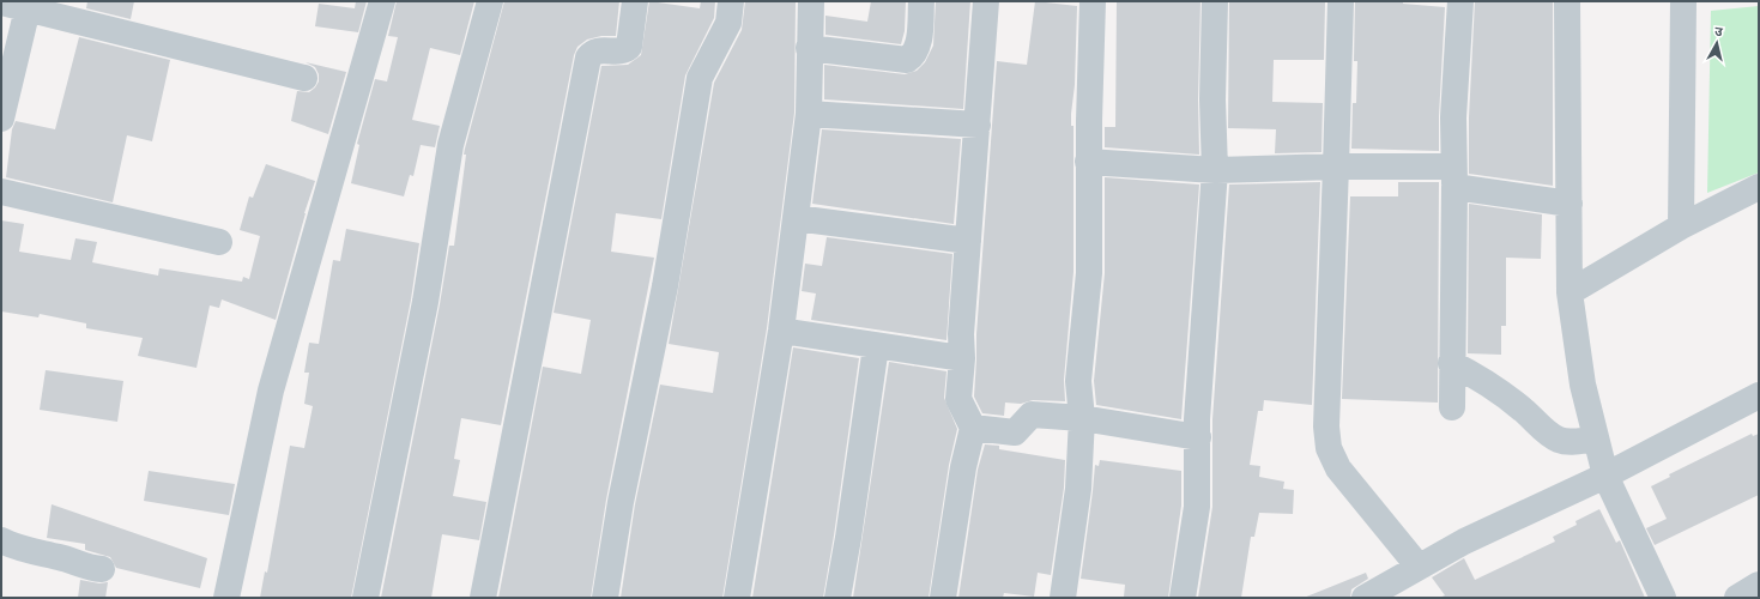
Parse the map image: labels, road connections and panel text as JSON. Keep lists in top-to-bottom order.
{
  "north": "top"
}
